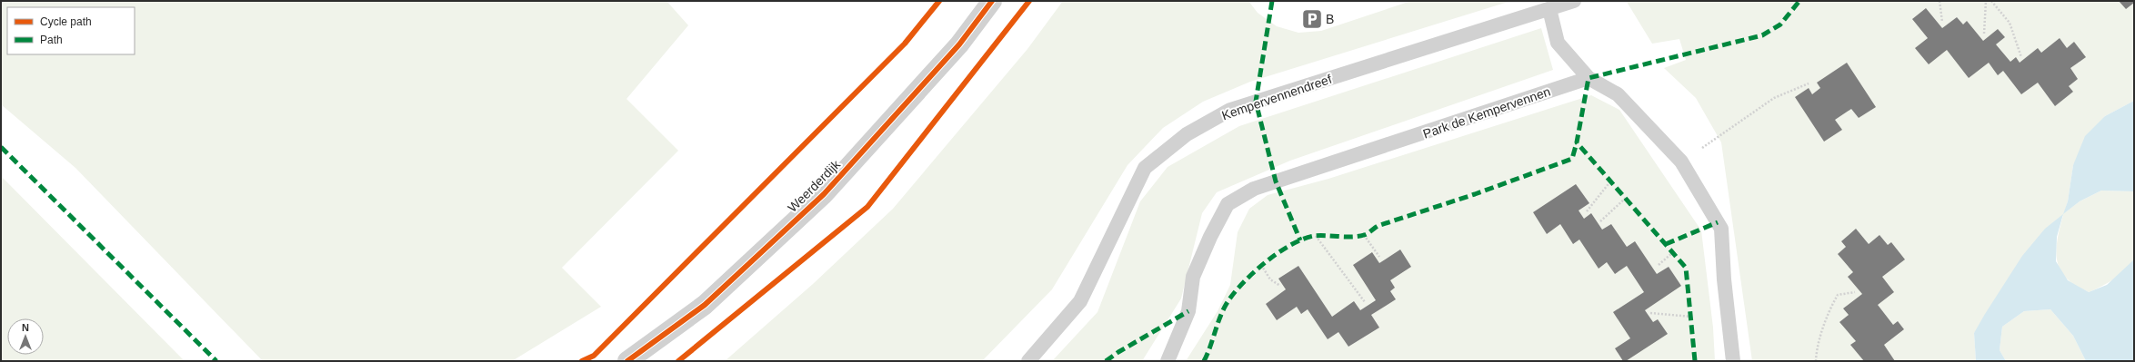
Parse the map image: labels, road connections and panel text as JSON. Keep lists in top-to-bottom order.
{
  "streets": {
    "street": ["Weerderdijk"],
    "lane": ["Kempervennendreef", "Park de Kempervennen"]
  },
  "places": {
    "parking": ["B"]
  },
  "legend": ["Cycle path", "Path"],
  "north": "top"
}
